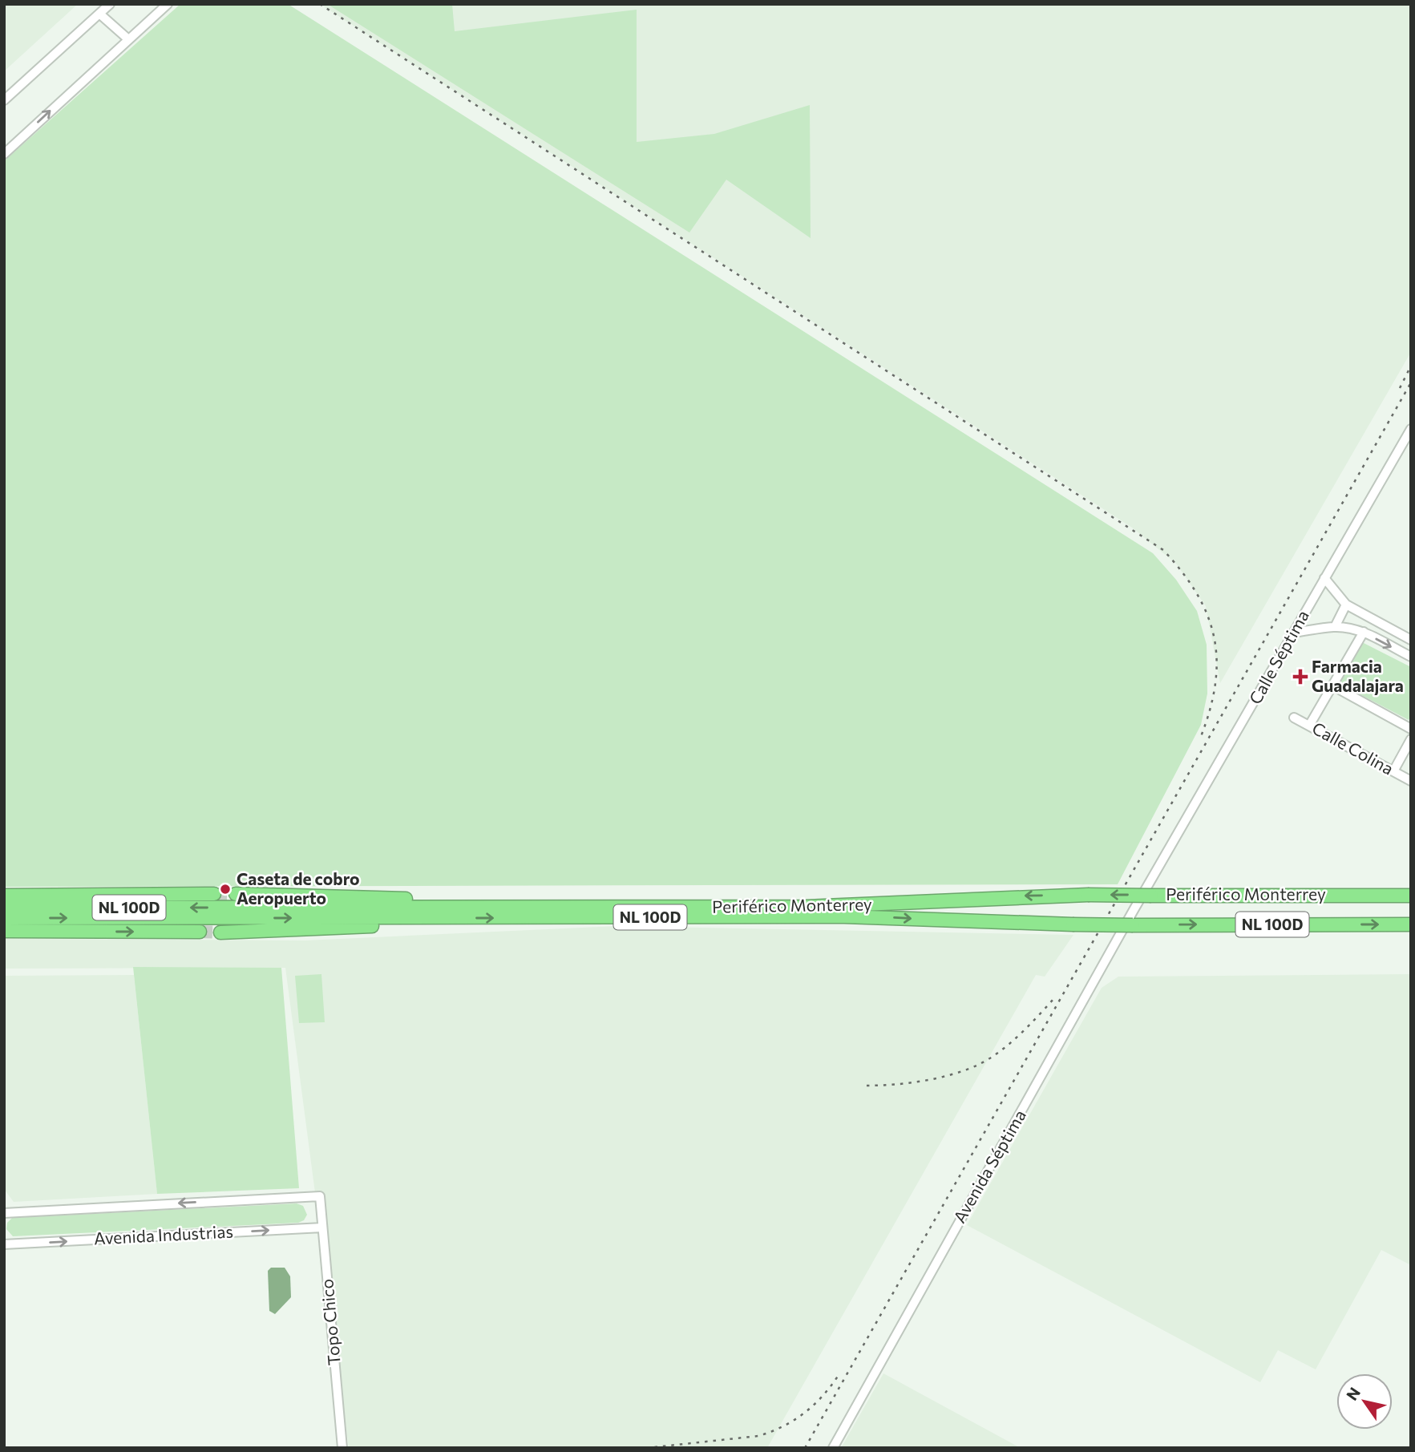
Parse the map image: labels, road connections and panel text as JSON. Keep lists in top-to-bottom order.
{
  "streets": {
    "highway": ["Periférico Monterrey", "NL 100D"],
    "street": [
      "Calle Séptima",
      "Calle Colina",
      "Avenida Séptima",
      "Avenida Industrias",
      "Topo Chico"
    ]
  },
  "crossings": [
    ["Calle Séptima", "Periférico Monterrey"],
    ["Calle Séptima", "Avenida Séptima"],
    ["Periférico Monterrey", "Avenida Séptima"],
    ["Avenida Industrias", "Topo Chico"]
  ],
  "places": {
    "health": ["Farmacia Guadalajara"],
    "other": ["Caseta de cobro Aeropuerto"]
  },
  "north": "top left"
}
